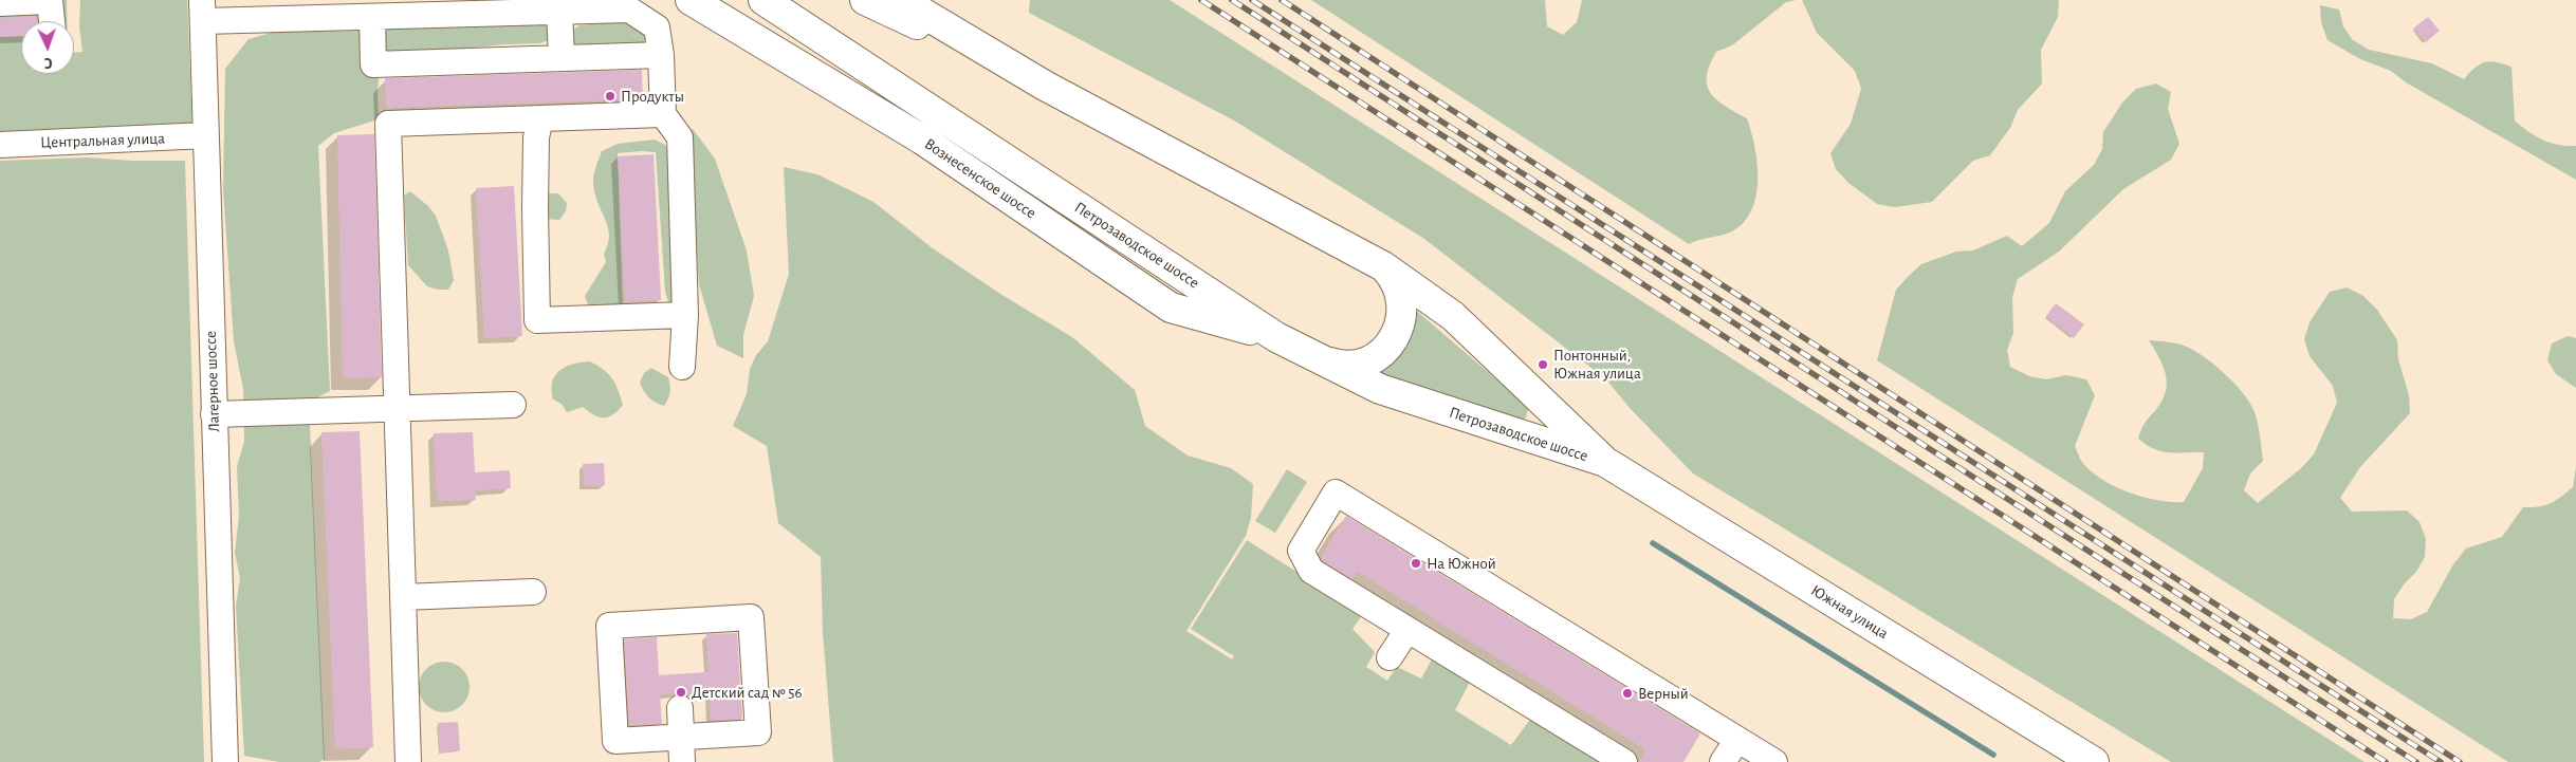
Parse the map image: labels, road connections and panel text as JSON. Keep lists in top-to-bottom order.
{
  "streets": {
    "main road": ["Вознесенское шоссе", "Петрозаводское шоссе", "Южная улица"],
    "street": ["Центральная улица", "Лагерное шоссе"]
  },
  "crossings": [
    ["Центральная улица", "Лагерное шоссе"],
    ["Вознесенское шоссе", "Петрозаводское шоссе"],
    ["Петрозаводское шоссе", "Южная улица"]
  ],
  "places": [
    "Продукты",
    "Понтонный, Южная улица",
    "На Южной",
    "Детский сад № 56",
    "Верный"
  ],
  "north": "bottom"
}
